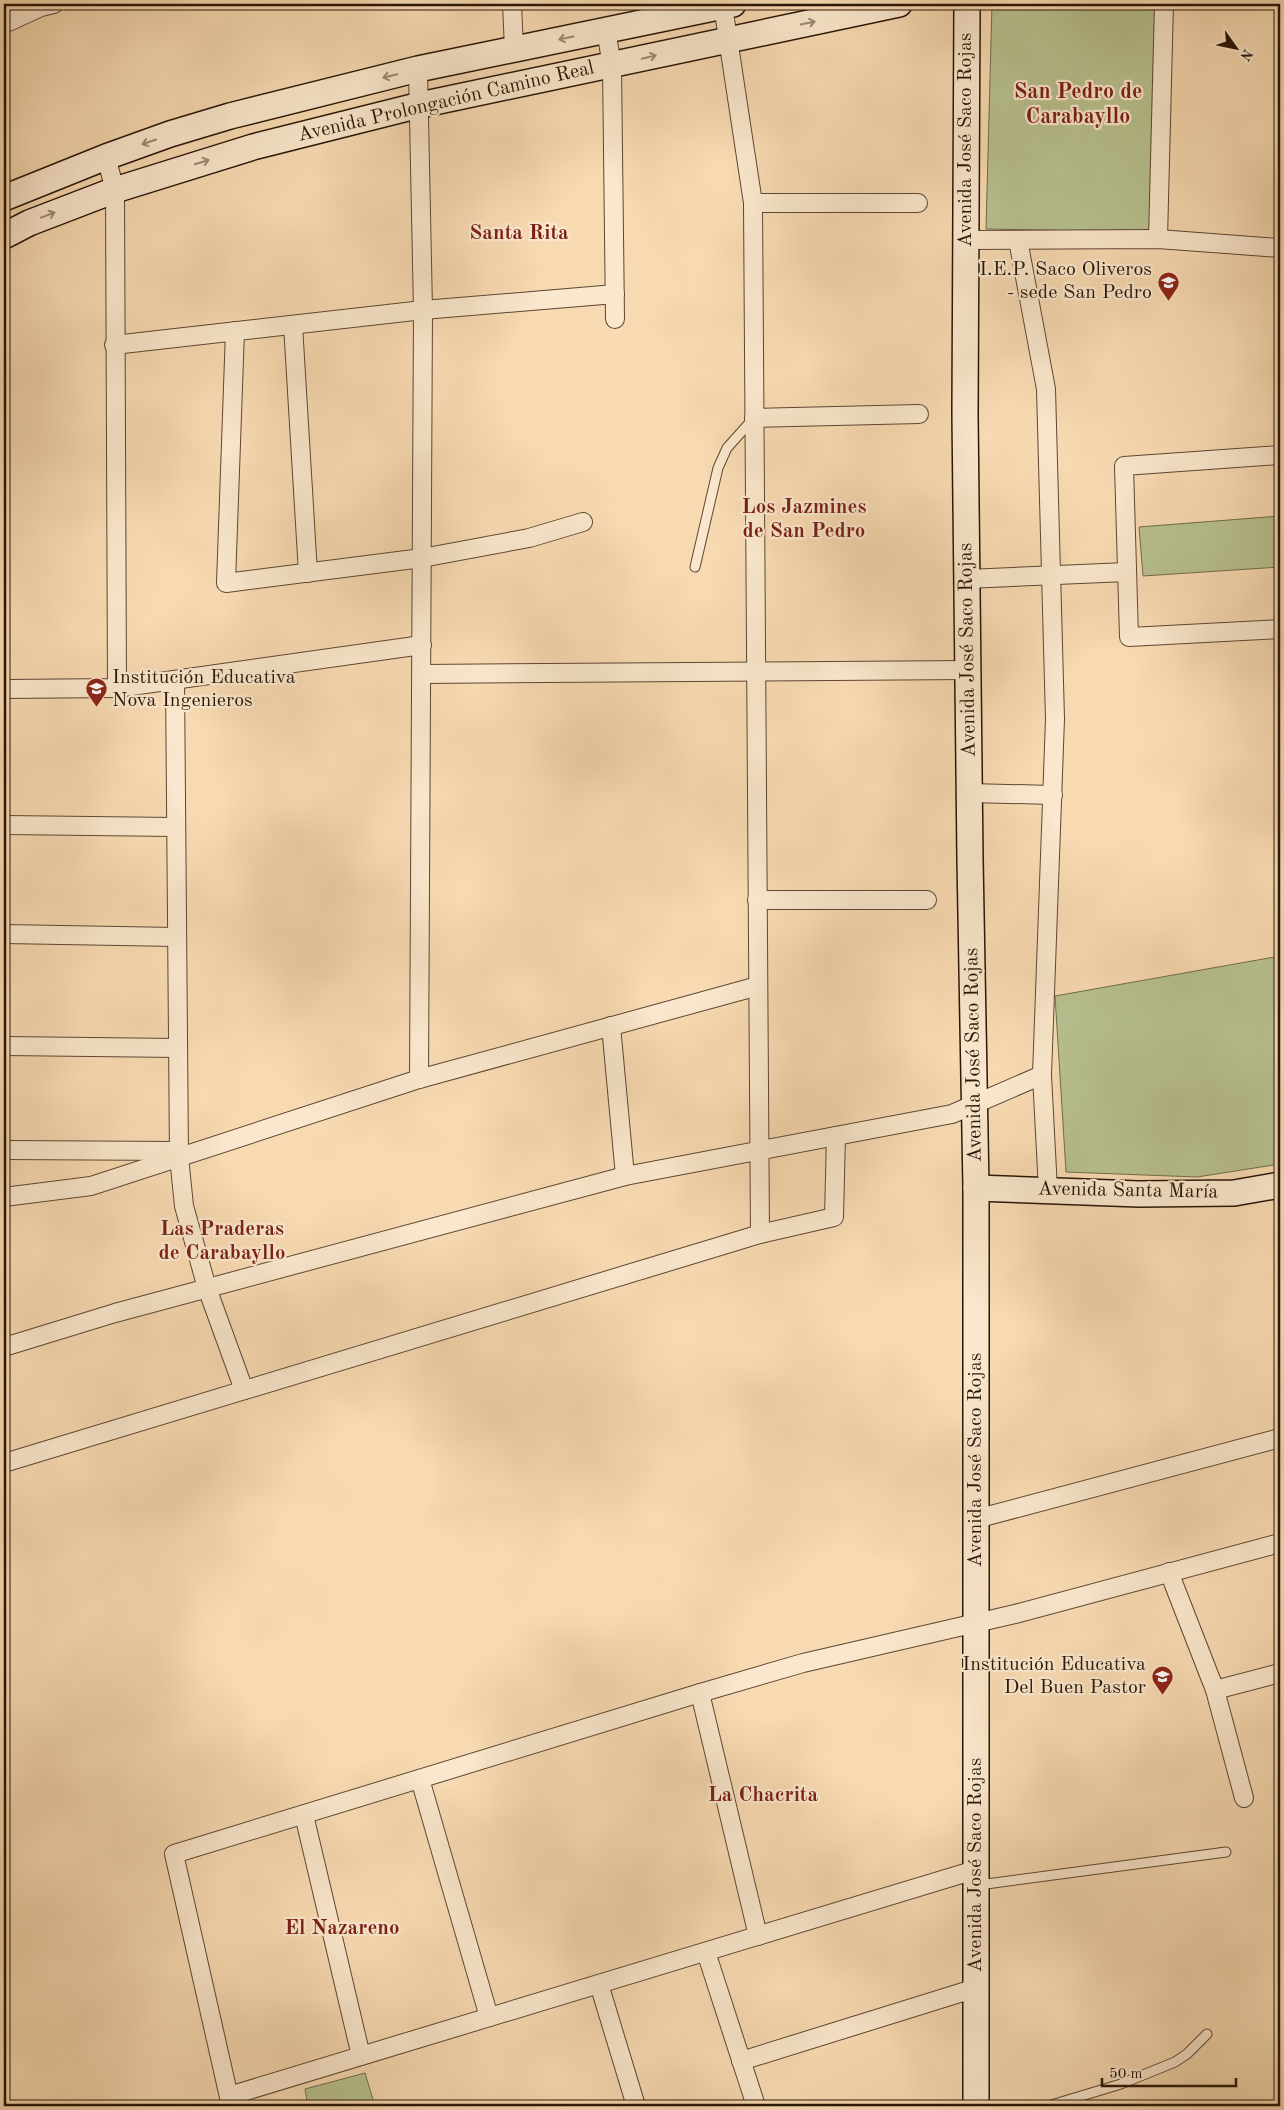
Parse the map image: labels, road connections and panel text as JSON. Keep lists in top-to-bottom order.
{
  "streets": {
    "main road": ["Avenida Prolongación Camino Real", "Avenida José Saco Rojas", "Avenida Santa María"]
  },
  "crossings": [
    ["Avenida José Saco Rojas", "Avenida Santa María"]
  ],
  "districts": [
    "San Pedro de Carabayllo",
    "Santa Rita",
    "Los Jazmines de San Pedro",
    "Las Praderas de Carabayllo",
    "La Chacrita",
    "El Nazareno"
  ],
  "places": {
    "school or university": ["I.E.P. Saco Oliveros - sede San Pedro", "Institución Educativa Nova Ingenieros", "Institución Educativa Del Buen Pastor"]
  },
  "scale_bar": "50 m",
  "north": "bottom right"
}
